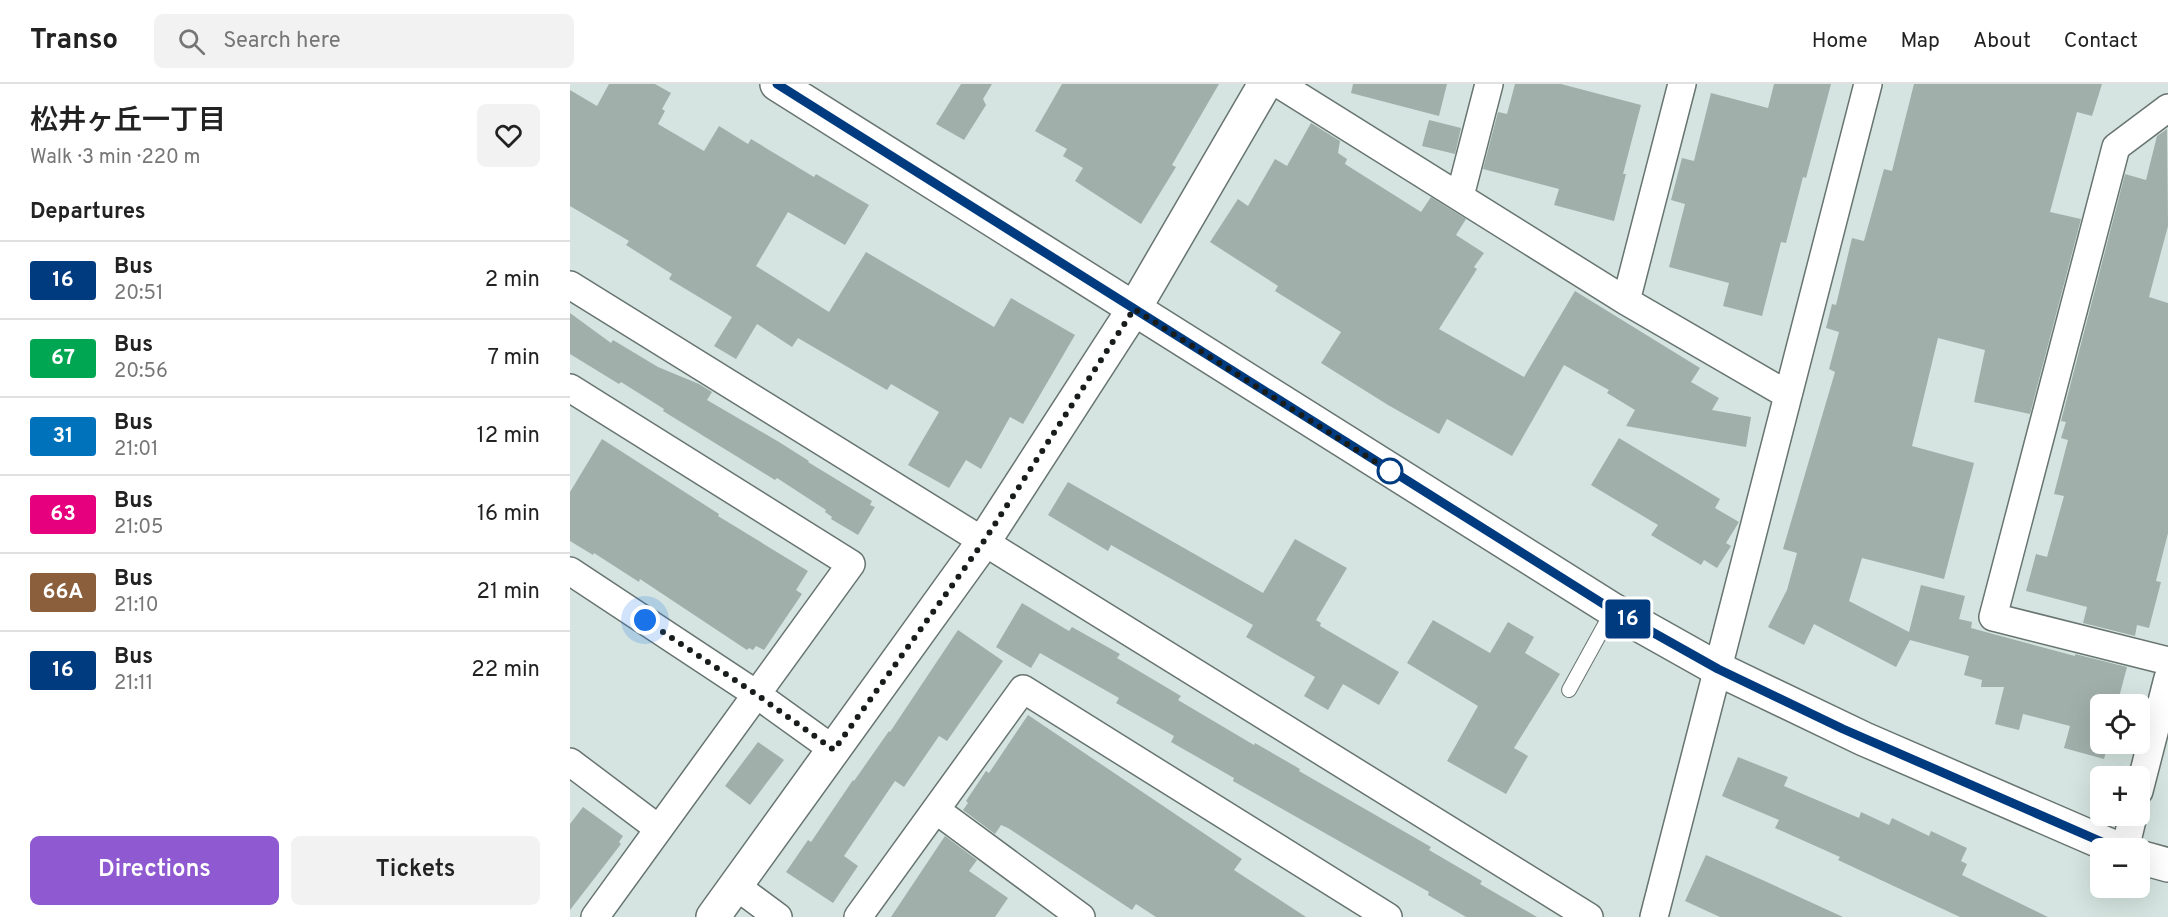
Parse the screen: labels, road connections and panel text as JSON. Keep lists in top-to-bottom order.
{
  "lines": ["bus line 16"],
  "page": {
    "header": "Transo",
    "search": "Search here",
    "nav": [
      "Home",
      "Map",
      "About",
      "Contact"
    ],
    "heading": [
      ["松井ヶ丘一丁目", "Walk · 3 min · 220 m"],
      "Departures"
    ],
    "on_map": "16",
    "list": [
      {
        "mark": "16",
        "name": "Bus",
        "note": "20:51",
        "value": "2 min"
      },
      {
        "mark": "67",
        "name": "Bus",
        "note": "20:56",
        "value": "7 min"
      },
      {
        "mark": "31",
        "name": "Bus",
        "note": "21:01",
        "value": "12 min"
      },
      {
        "mark": "63",
        "name": "Bus",
        "note": "21:05",
        "value": "16 min"
      },
      {
        "mark": "66A",
        "name": "Bus",
        "note": "21:10",
        "value": "21 min"
      },
      {
        "mark": "16",
        "name": "Bus",
        "note": "21:11",
        "value": "22 min"
      }
    ],
    "map_buttons": ["+", "−"],
    "buttons": ["Directions", "Tickets"]
  }
}
